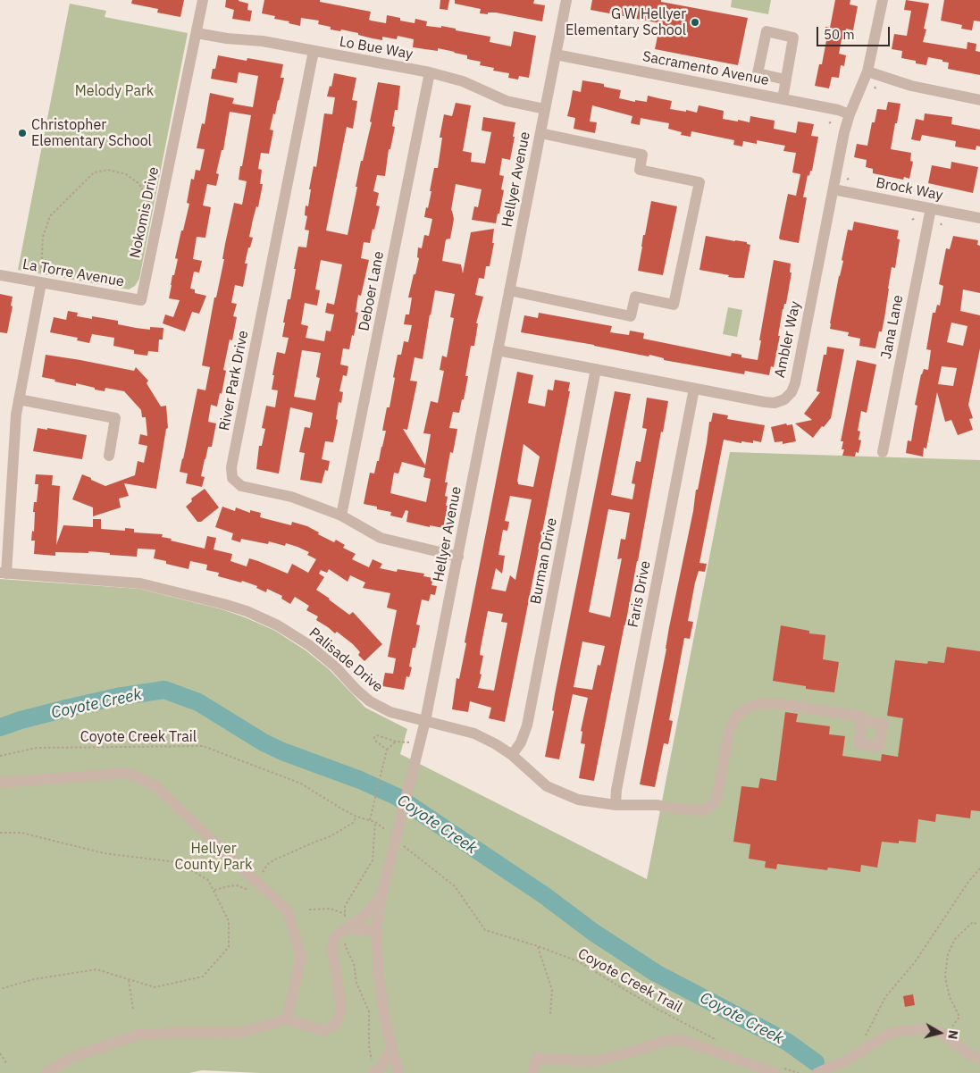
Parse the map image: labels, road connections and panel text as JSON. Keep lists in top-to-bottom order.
{
  "streets": {
    "street": [
      "Lo Bue Way",
      "Sacramento Avenue",
      "Hellyer Avenue",
      "Brock Way",
      "Nokomis Drive",
      "La Torre Avenue",
      "Deboer Lane",
      "Jana Lane",
      "Ambler Way",
      "River Park Drive",
      "Burman Drive",
      "Faris Drive",
      "Palisade Drive"
    ],
    "path": ["Coyote Creek Trail"]
  },
  "crossings": [
    ["Lo Bue Way", "Hellyer Avenue"],
    ["Lo Bue Way", "Nokomis Drive"],
    ["Lo Bue Way", "Deboer Lane"],
    ["Lo Bue Way", "River Park Drive"],
    ["Sacramento Avenue", "Hellyer Avenue"],
    ["Sacramento Avenue", "Ambler Way"],
    ["Hellyer Avenue", "Ambler Way"],
    ["Hellyer Avenue", "River Park Drive"],
    ["Hellyer Avenue", "Palisade Drive"],
    ["Hellyer Avenue", "Coyote Creek Trail"],
    ["Brock Way", "Jana Lane"],
    ["Brock Way", "Ambler Way"],
    ["Nokomis Drive", "La Torre Avenue"],
    ["Deboer Lane", "River Park Drive"],
    ["Ambler Way", "Burman Drive"],
    ["Ambler Way", "Faris Drive"],
    ["Burman Drive", "Palisade Drive"],
    ["Faris Drive", "Palisade Drive"]
  ],
  "water": ["Coyote Creek"],
  "parks": ["Melody Park", "Hellyer County Park"],
  "places": ["G W Hellyer Elementary School", "Christopher Elementary School"],
  "scale_bar": "50 m",
  "north": "right"
}
